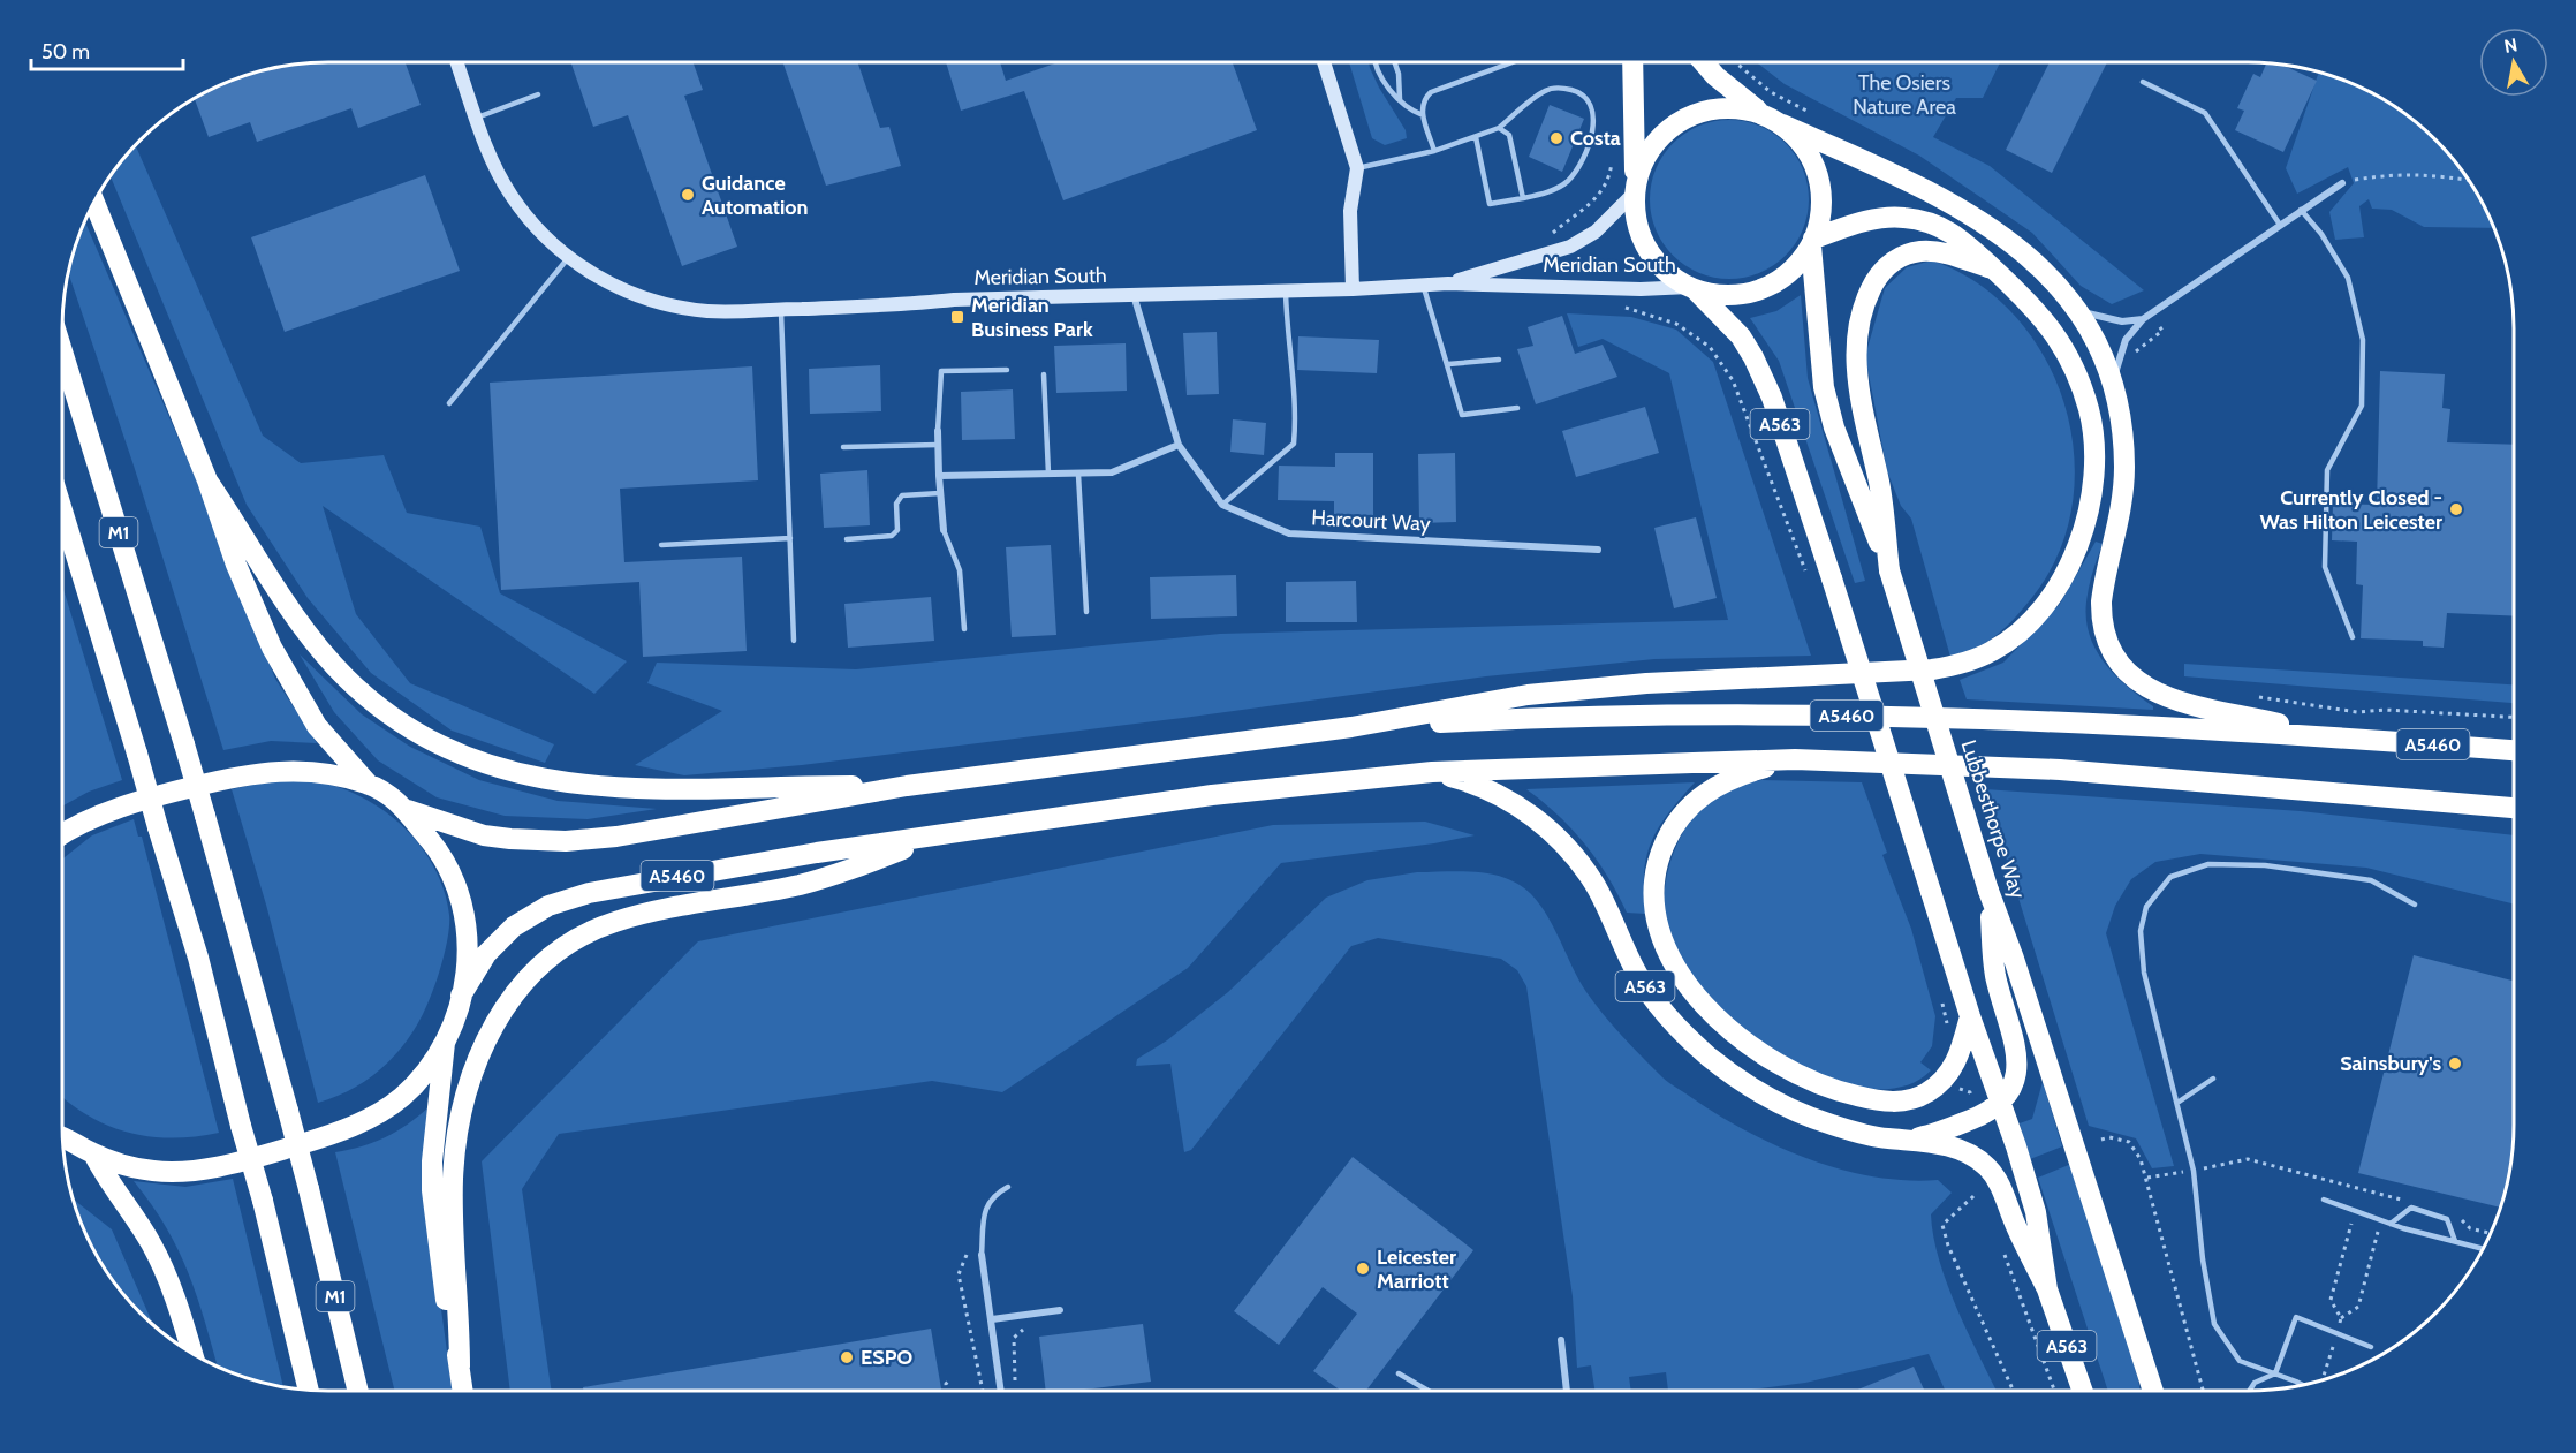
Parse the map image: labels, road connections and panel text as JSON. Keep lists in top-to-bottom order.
{
  "streets": {
    "highway": [
      "A563",
      "M1",
      "A5460",
      "Lubbesthorpe Way"
    ],
    "street": ["Meridian South", "Harcourt Way"]
  },
  "crossings": [
    ["Meridian South", "A563"],
    ["Meridian South", "Lubbesthorpe Way"],
    ["A563", "A5460"],
    ["A563", "Lubbesthorpe Way"]
  ],
  "parks": ["The Osiers Nature Area"],
  "places": {
    "other": [
      "Costa",
      "Guidance Automation",
      "Currently Closed - Was Hilton Leicester",
      "Sainsbury's",
      "Leicester Marriott",
      "ESPO"
    ],
    "transit": ["Meridian Business Park"]
  },
  "scale_bar": "50 m",
  "north": "top"
}
